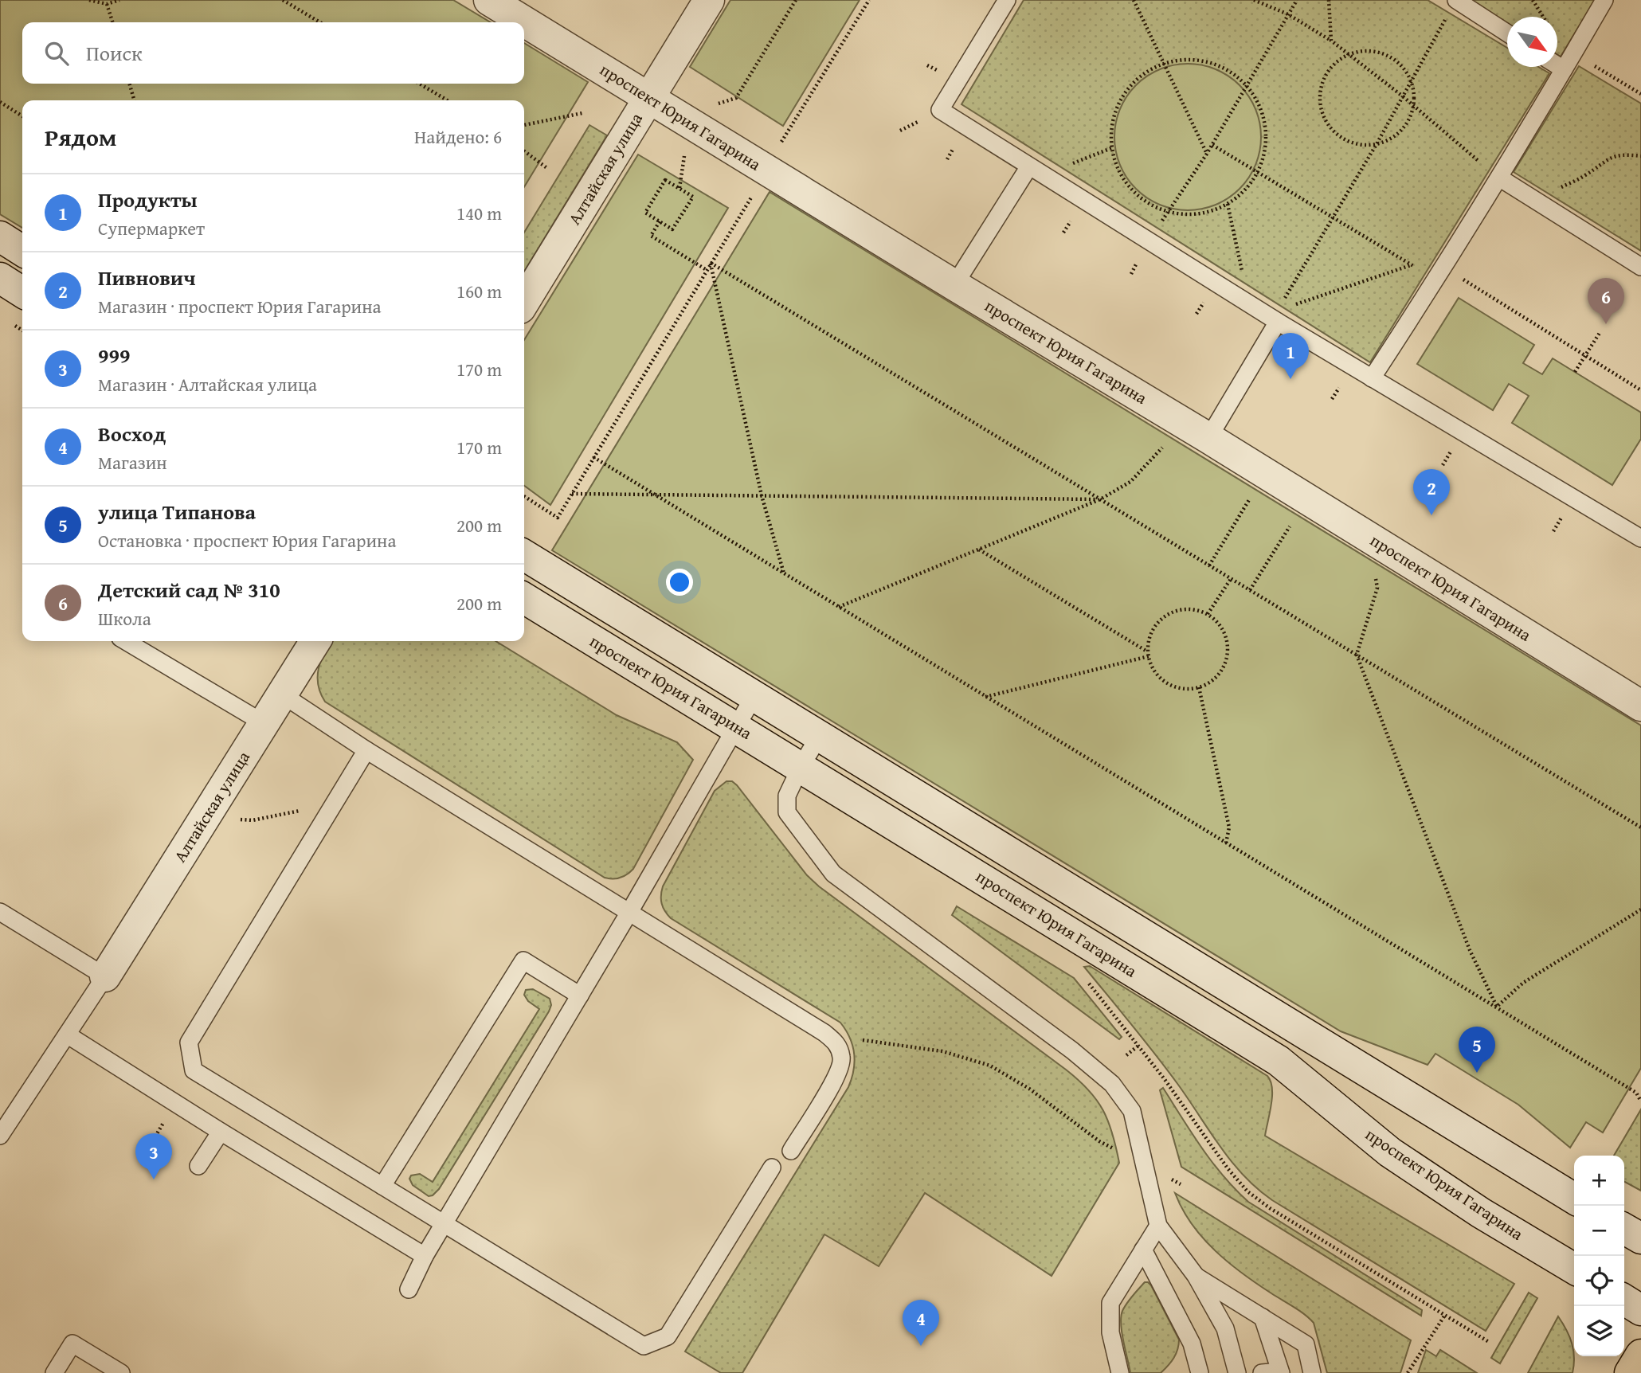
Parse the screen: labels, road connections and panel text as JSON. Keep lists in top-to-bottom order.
{
  "streets": {
    "main road": ["проспект Юрия Гагарина", "Алтайская улица"]
  },
  "crossings": [
    ["проспект Юрия Гагарина", "Алтайская улица"]
  ],
  "north": "bottom right",
  "page": {
    "search": "Поиск",
    "heading": ["Рядом", "Найдено: 6"],
    "list": [
      {
        "mark": "1",
        "name": "Продукты",
        "note": "Супермаркет",
        "value": "140 m"
      },
      {
        "mark": "2",
        "name": "Пивнович",
        "note": "Магазин · проспект Юрия Гагарина",
        "value": "160 m"
      },
      {
        "mark": "3",
        "name": "999",
        "note": "Магазин · Алтайская улица",
        "value": "170 m"
      },
      {
        "mark": "4",
        "name": "Восход",
        "note": "Магазин",
        "value": "170 m"
      },
      {
        "mark": "5",
        "name": "улица Типанова",
        "note": "Остановка · проспект Юрия Гагарина",
        "value": "200 m"
      },
      {
        "mark": "6",
        "name": "Детский сад № 310",
        "note": "Школа",
        "value": "200 m"
      }
    ],
    "pins": [
      "6",
      "1",
      "2",
      "5",
      "3",
      "4"
    ],
    "map_buttons": ["+", "−"]
  }
}
